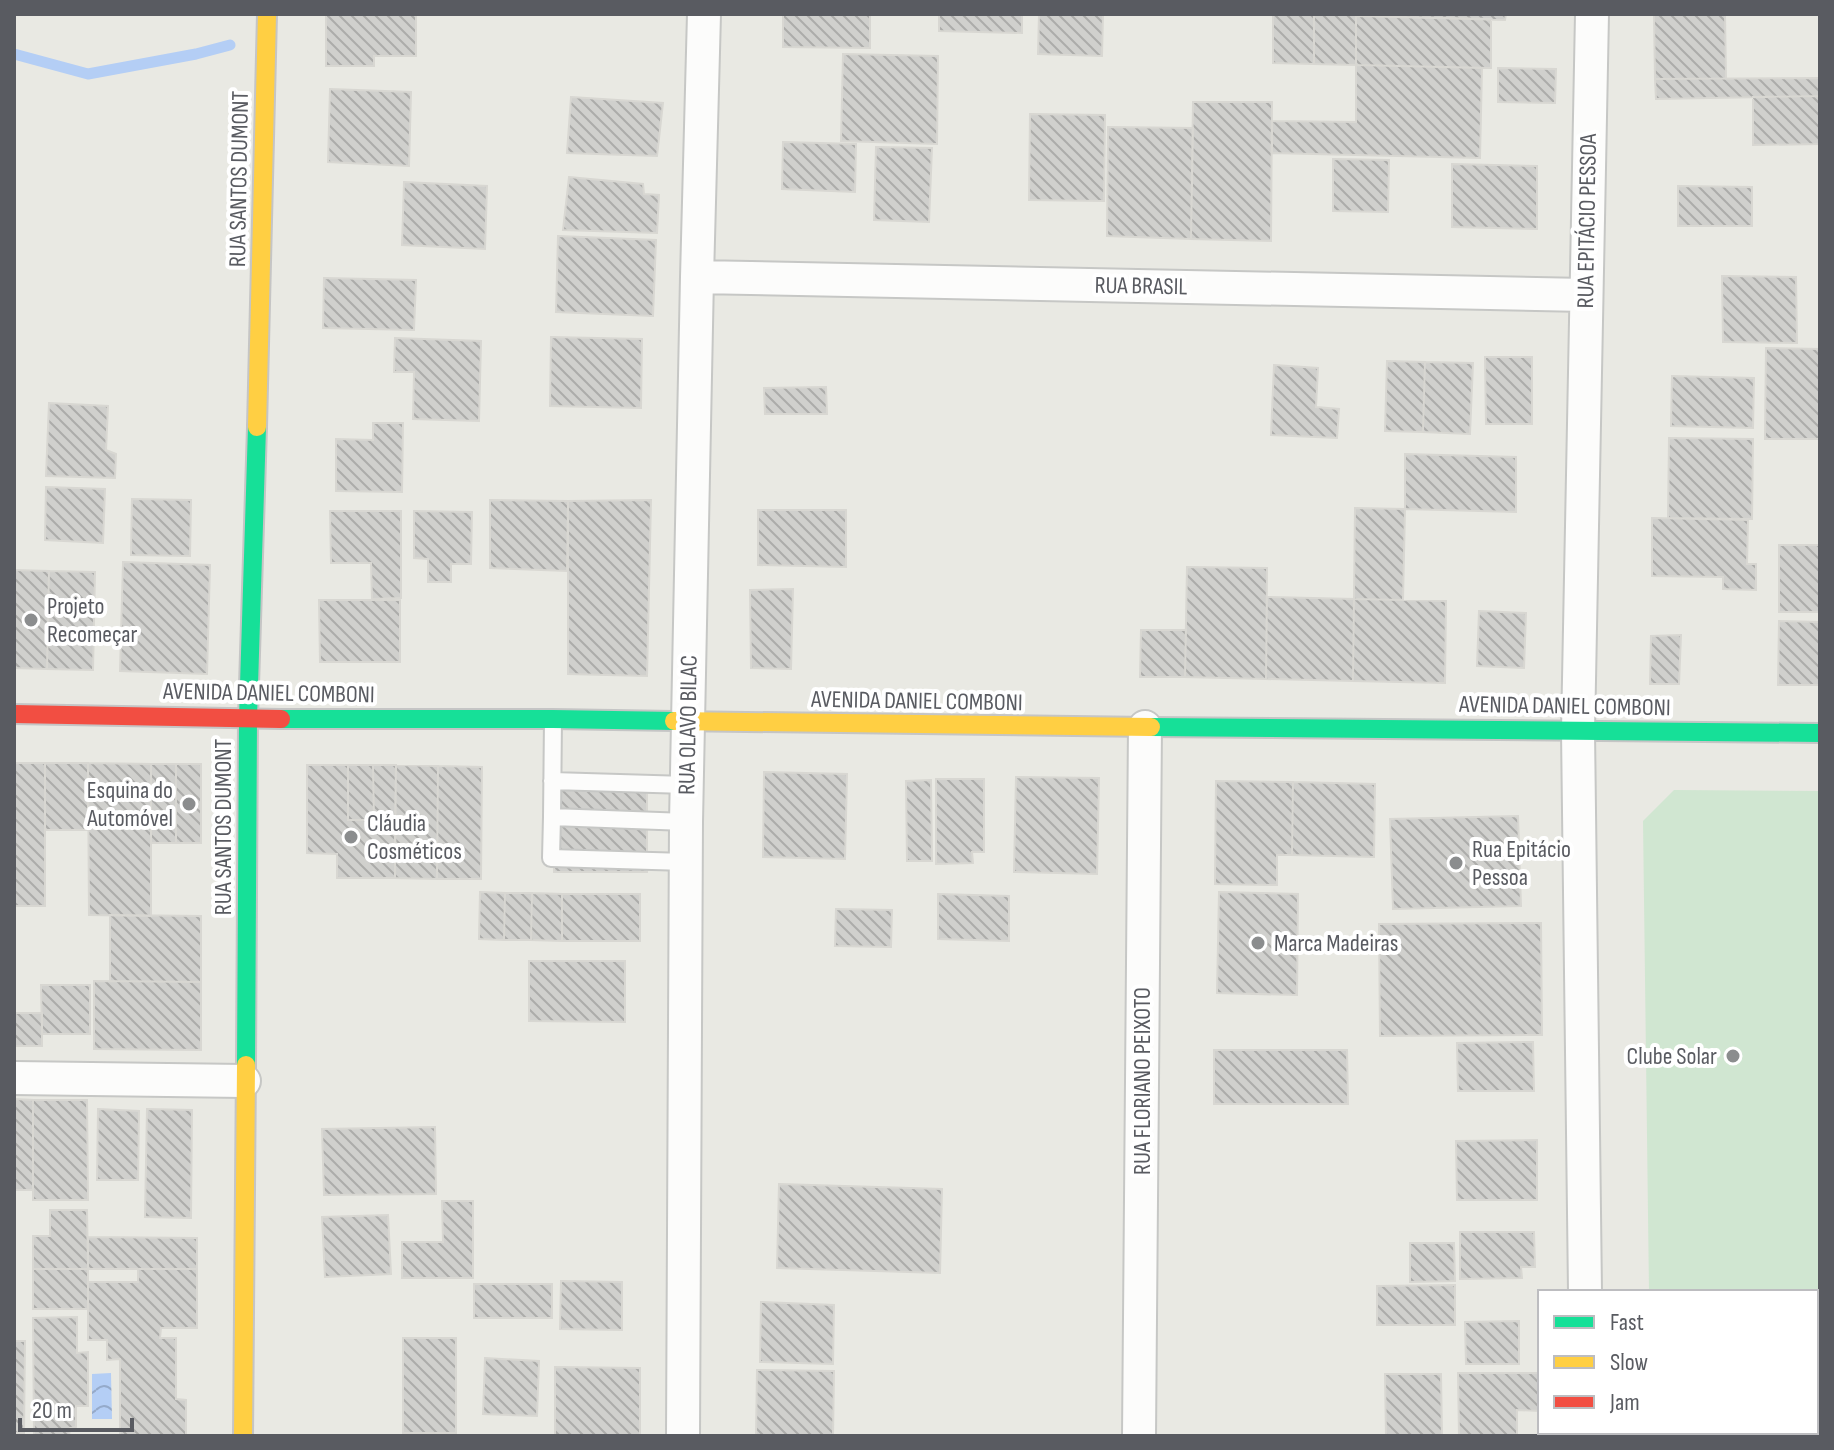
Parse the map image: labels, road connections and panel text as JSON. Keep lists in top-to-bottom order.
{
  "streets": {
    "street": [
      "RUA SANTOS DUMONT",
      "RUA EPITÁCIO PESSOA",
      "RUA BRASIL",
      "AVENIDA DANIEL COMBONI",
      "RUA OLAVO BILAC",
      "RUA FLORIANO PEIXOTO"
    ]
  },
  "crossings": [
    ["RUA SANTOS DUMONT", "AVENIDA DANIEL COMBONI"],
    ["RUA EPITÁCIO PESSOA", "RUA BRASIL"],
    ["RUA EPITÁCIO PESSOA", "AVENIDA DANIEL COMBONI"],
    ["RUA BRASIL", "RUA OLAVO BILAC"],
    ["AVENIDA DANIEL COMBONI", "RUA OLAVO BILAC"],
    ["AVENIDA DANIEL COMBONI", "RUA FLORIANO PEIXOTO"]
  ],
  "places": [
    "Projeto Recomeçar",
    "Esquina do Automóvel",
    "Cláudia Cosméticos",
    "Rua Epitácio Pessoa",
    "Marca Madeiras",
    "Clube Solar"
  ],
  "legend": ["Fast", "Slow", "Jam"],
  "scale_bar": "20 m"
}
